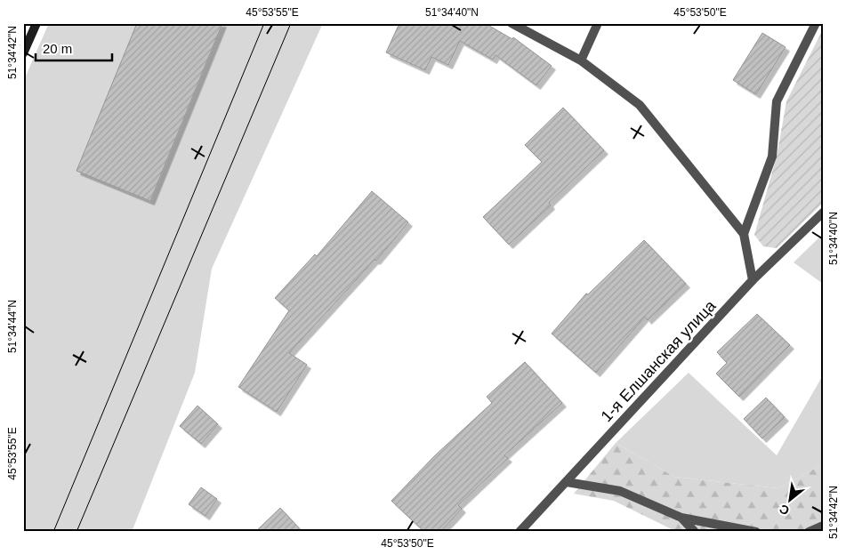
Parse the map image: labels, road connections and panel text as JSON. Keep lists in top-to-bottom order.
{
  "streets": {
    "street": ["1-я Елшанская улица"]
  },
  "scale_bar": "20 m",
  "north": "bottom left",
  "coordinates": [
    "45°53'55\"E",
    "51°34'40\"N",
    "45°53'50\"E",
    "51°34'42\"N",
    "51°34'44\"N"
  ]
}
